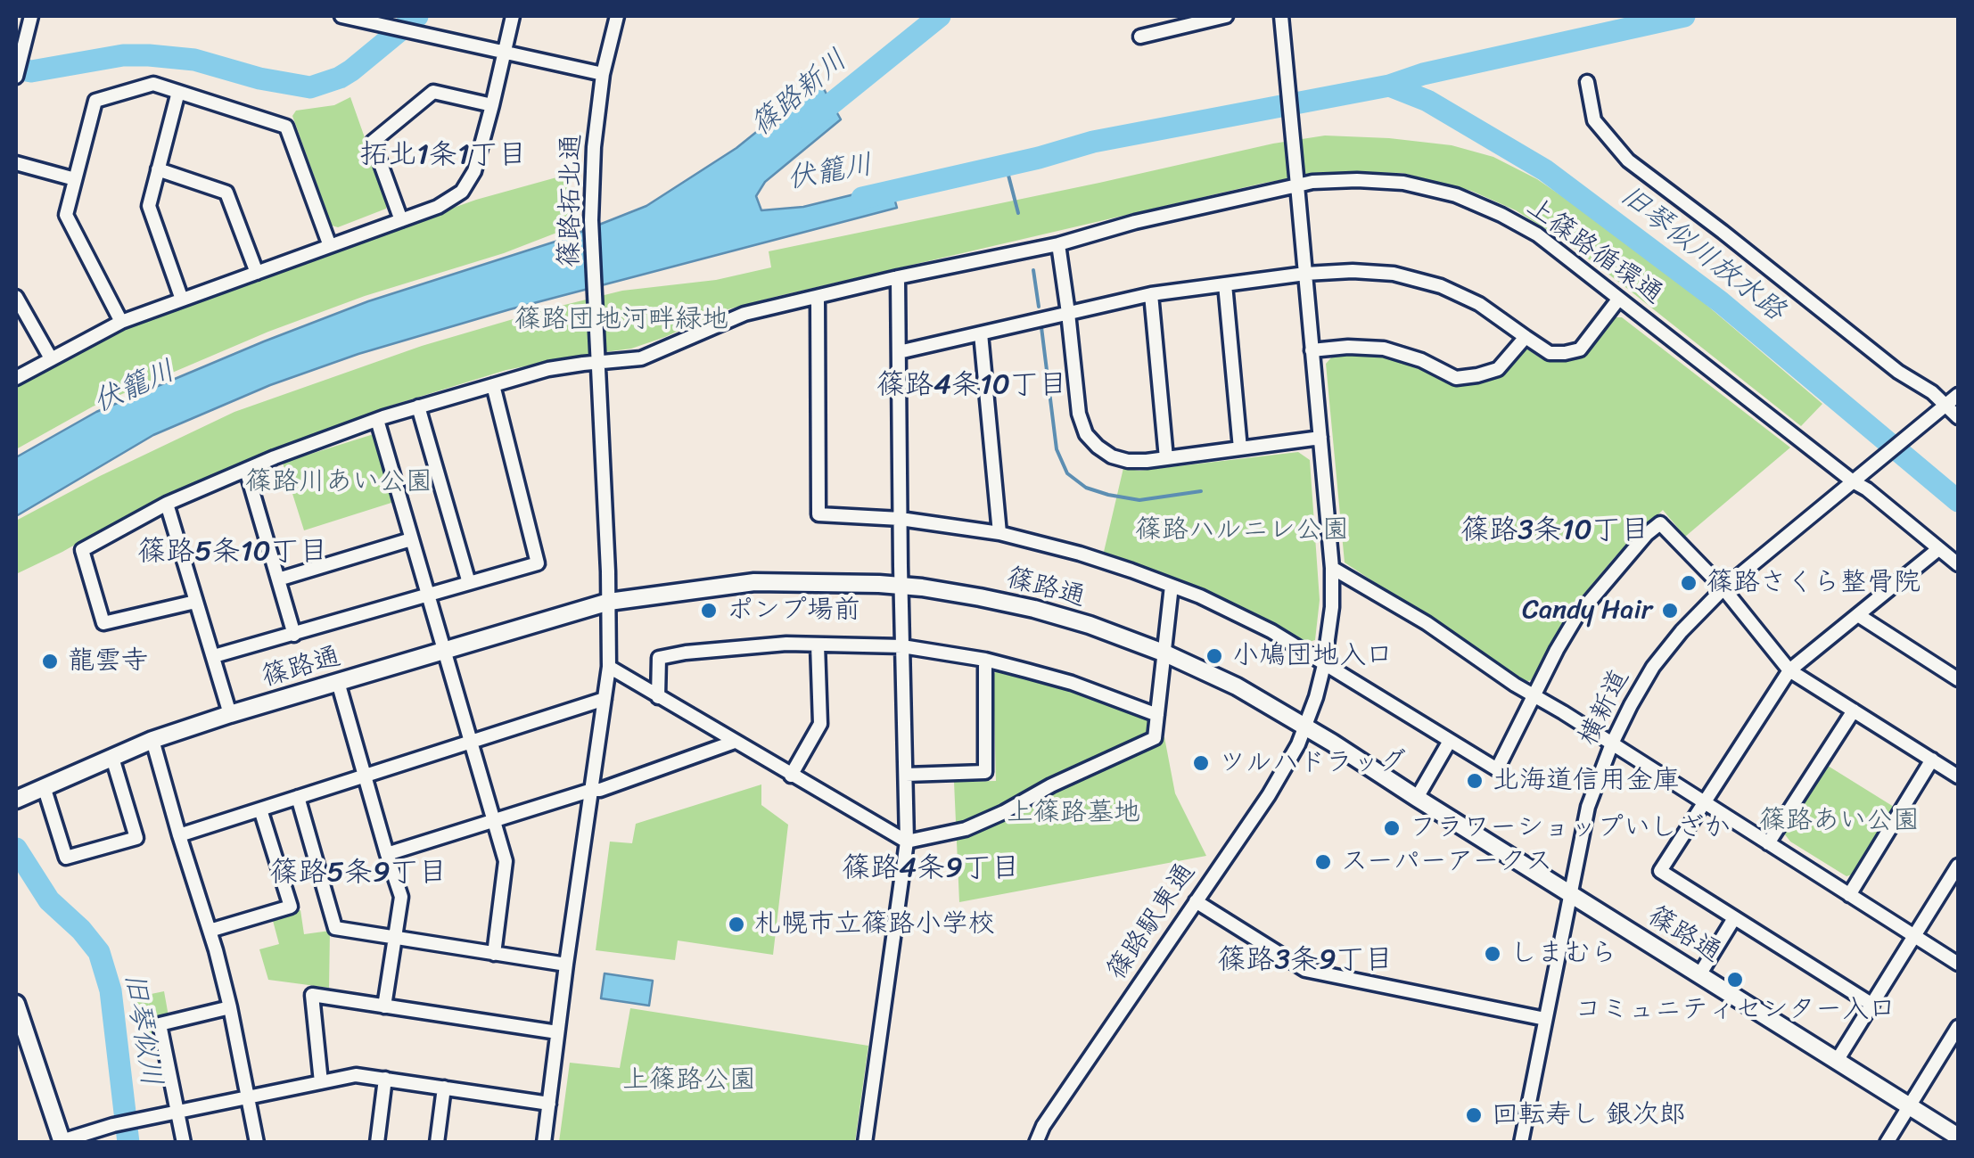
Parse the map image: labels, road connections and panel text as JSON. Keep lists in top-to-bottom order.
{
  "streets": {
    "main road": ["篠路通"],
    "street": [
      "篠路拓北通",
      "上篠路循環通",
      "横新道",
      "篠路駅東通"
    ]
  },
  "crossings": [
    ["篠路拓北通", "上篠路循環通"],
    ["篠路拓北通", "篠路通"],
    ["上篠路循環通", "横新道"],
    ["篠路通", "横新道"],
    ["篠路通", "篠路駅東通"]
  ],
  "districts": [
    "拓北1条1丁目",
    "篠路4条10丁目",
    "篠路3条10丁目",
    "篠路5条10丁目",
    "篠路4条9丁目",
    "篠路5条9丁目",
    "篠路3条9丁目"
  ],
  "water": [
    "篠路新川",
    "伏籠川",
    "旧琴似川放水路",
    "旧琴似川"
  ],
  "parks": [
    "篠路団地河畔緑地",
    "篠路川あい公園",
    "篠路ハルニレ公園",
    "上篠路墓地",
    "篠路あい公園",
    "上篠路公園"
  ],
  "places": [
    "篠路さくら整骨院",
    "ポンプ場前",
    "Candy Hair",
    "小鳩団地入口",
    "龍雲寺",
    "ツルハドラッグ",
    "北海道信用金庫",
    "フラワーショップいしざか",
    "スーパーアークス",
    "札幌市立篠路小学校",
    "しまむら",
    "コミュニティセンター入口",
    "回転寿し 銀次郎"
  ]
}
